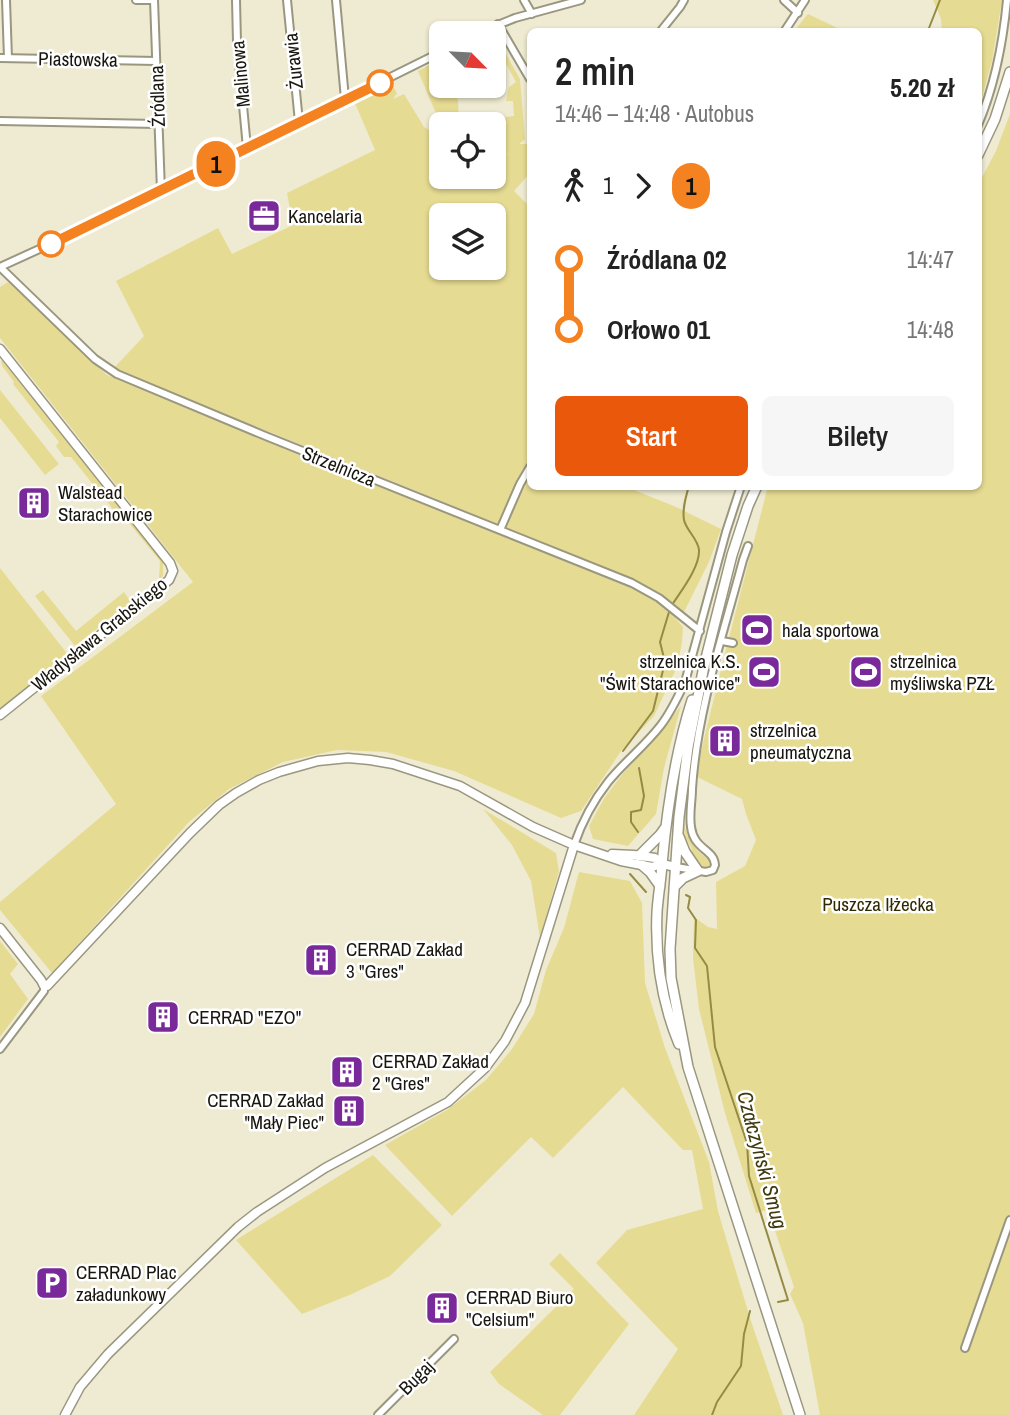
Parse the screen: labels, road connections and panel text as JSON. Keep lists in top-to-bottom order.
{
  "streets": {
    "street": [
      "Piastowska",
      "Żurawia",
      "Malinowa",
      "Źródlana",
      "Strzelnicza",
      "Władysława Grabskiego",
      "Bugaj"
    ]
  },
  "crossings": [
    ["Piastowska", "Źródlana"]
  ],
  "water": ["Czałczyński Smug"],
  "parks": ["Puszcza Iłżecka"],
  "places": {
    "office": ["Kancelaria"],
    "building": [
      "Walstead Starachowice",
      "strzelnica pneumatyczna",
      "CERRAD Zakład 3 \"Gres\"",
      "CERRAD \"EZO\"",
      "CERRAD Zakład 2 \"Gres\"",
      "CERRAD Zakład \"Mały Piec\"",
      "CERRAD Biuro \"Celsium\""
    ],
    "sports": ["hala sportowa", "strzelnica K.S. \"Świt Starachowice\"", "strzelnica myśliwska PZŁ"],
    "parking": ["CERRAD Plac załadunkowy"]
  },
  "lines": ["bus line 1"],
  "north": "bottom right",
  "page": {
    "on_map": "1",
    "heading": ["2 min", "14:46 – 14:48 · Autobus", "5.20 zł"],
    "legs": ["1", "1"],
    "list": [
      {
        "name": "Źródlana 02",
        "value": "14:47"
      },
      {
        "name": "Orłowo 01",
        "value": "14:48"
      }
    ],
    "buttons": ["Start", "Bilety"]
  }
}
